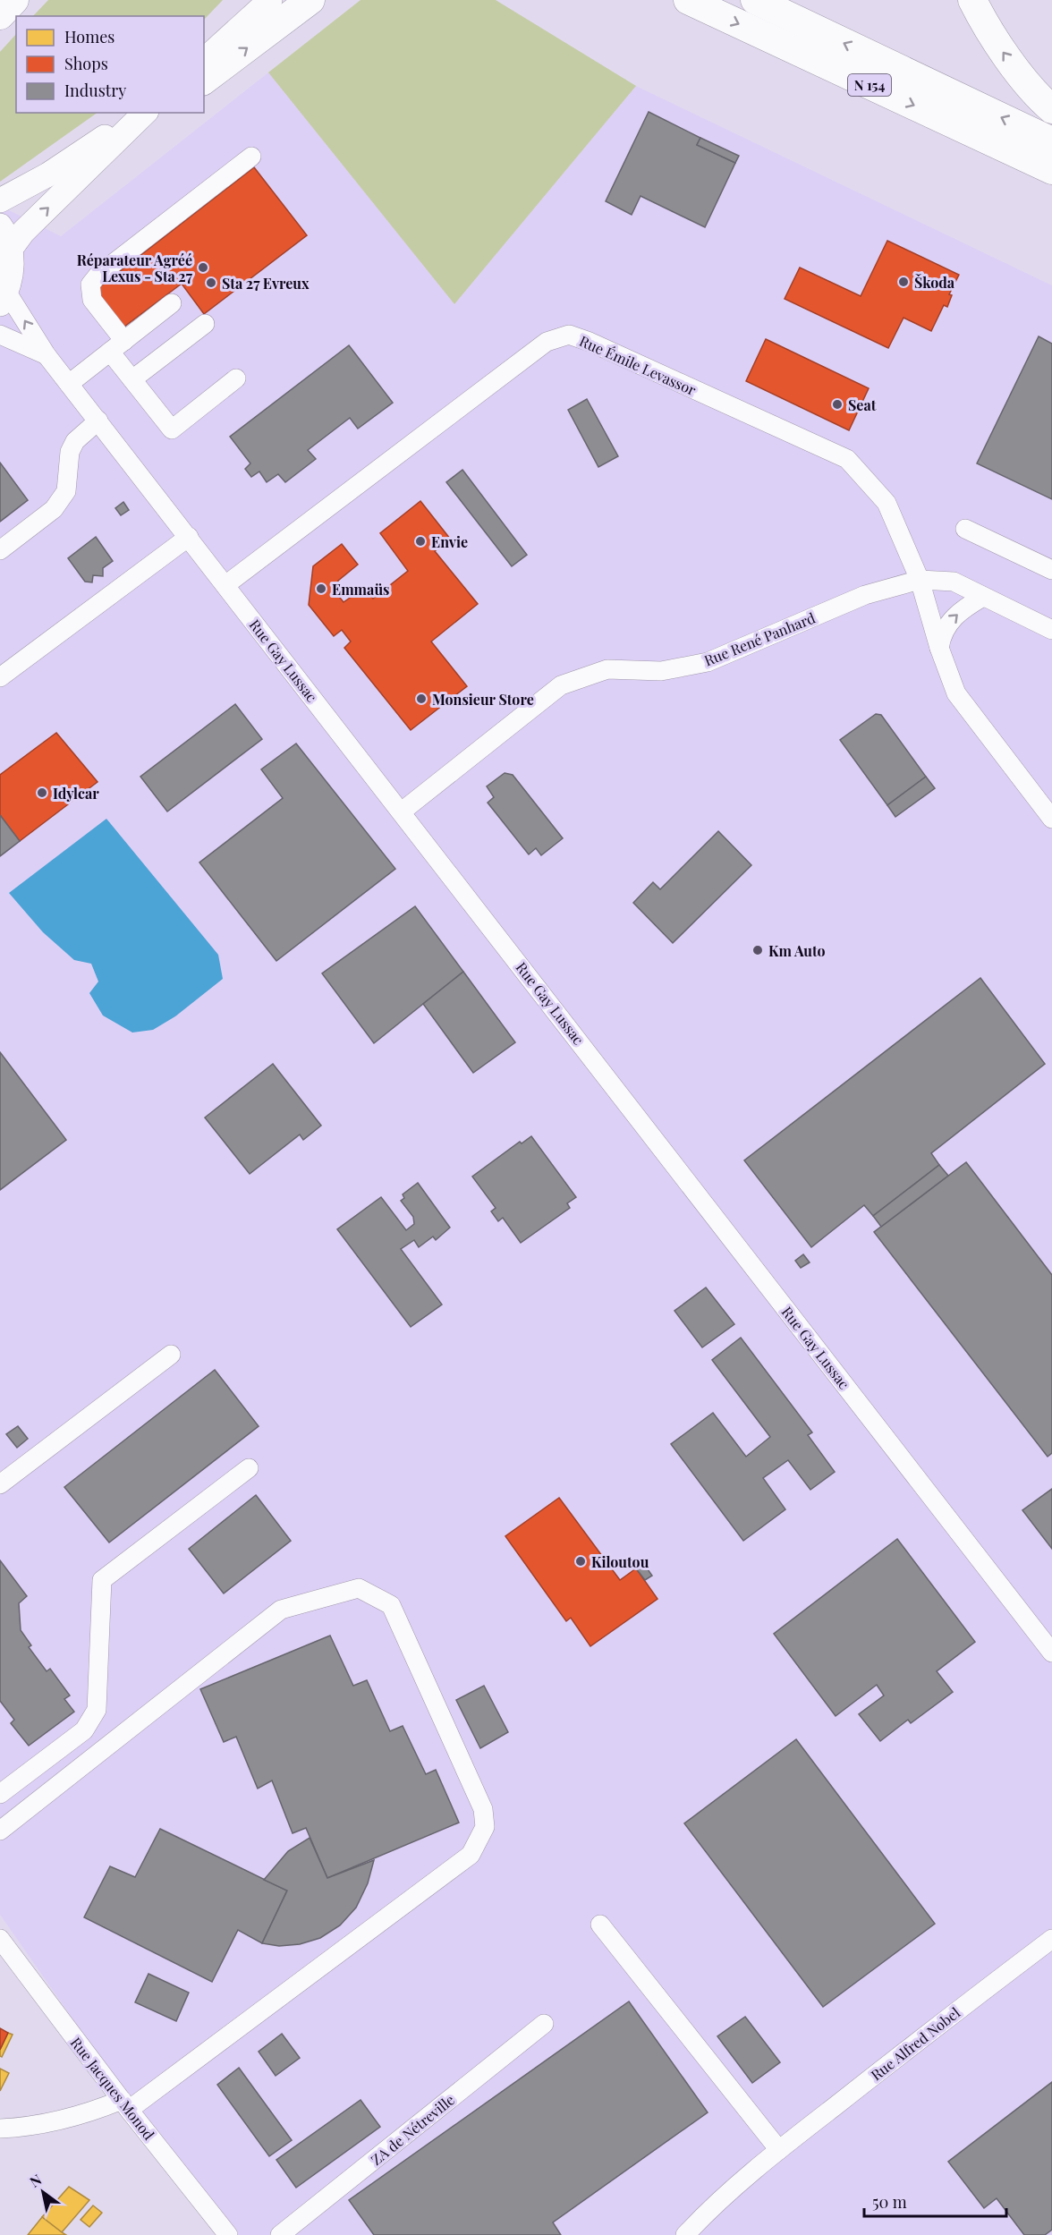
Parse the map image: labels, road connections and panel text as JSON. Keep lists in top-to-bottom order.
{
  "streets": {
    "highway": ["N 154"],
    "street": [
      "Rue Émile Levassor",
      "Rue René Panhard",
      "Rue Gay Lussac",
      "Rue Alfred Nobel",
      "Rue Jacques Monod",
      "ZA de Nétreville"
    ]
  },
  "crossings": [
    ["Rue Émile Levassor", "Rue René Panhard"],
    ["Rue Émile Levassor", "Rue Gay Lussac"],
    ["Rue René Panhard", "Rue Gay Lussac"]
  ],
  "places": [
    "Réparateur Agréé Lexus - Sta 27",
    "Škoda",
    "Sta 27 Evreux",
    "Seat",
    "Envie",
    "Emmaüs",
    "Monsieur Store",
    "Idylcar",
    "Km Auto",
    "Kiloutou"
  ],
  "legend": ["Homes", "Shops", "Industry"],
  "scale_bar": "50 m",
  "north": "top left"
}
